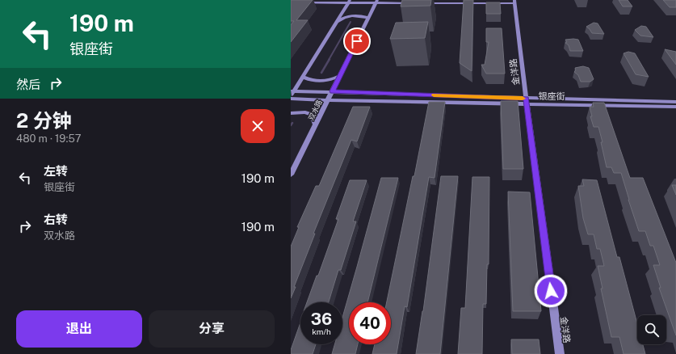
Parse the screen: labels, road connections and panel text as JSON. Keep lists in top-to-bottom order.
{
  "streets": {
    "main road": ["金洋路", "银座街", "双水路"]
  },
  "crossings": [
    ["金洋路", "银座街"],
    ["银座街", "双水路"]
  ],
  "page": {
    "turn": ["190 m", "银座街"],
    "then": "然后",
    "heading": ["2 分钟", "480 m · 19:57"],
    "list": [
      {
        "name": "左转",
        "note": "银座街",
        "value": "190 m"
      },
      {
        "name": "右转",
        "note": "双水路",
        "value": "190 m"
      }
    ],
    "speed": "36 km/h",
    "limit": "40",
    "buttons": ["退出", "分享"]
  }
}
